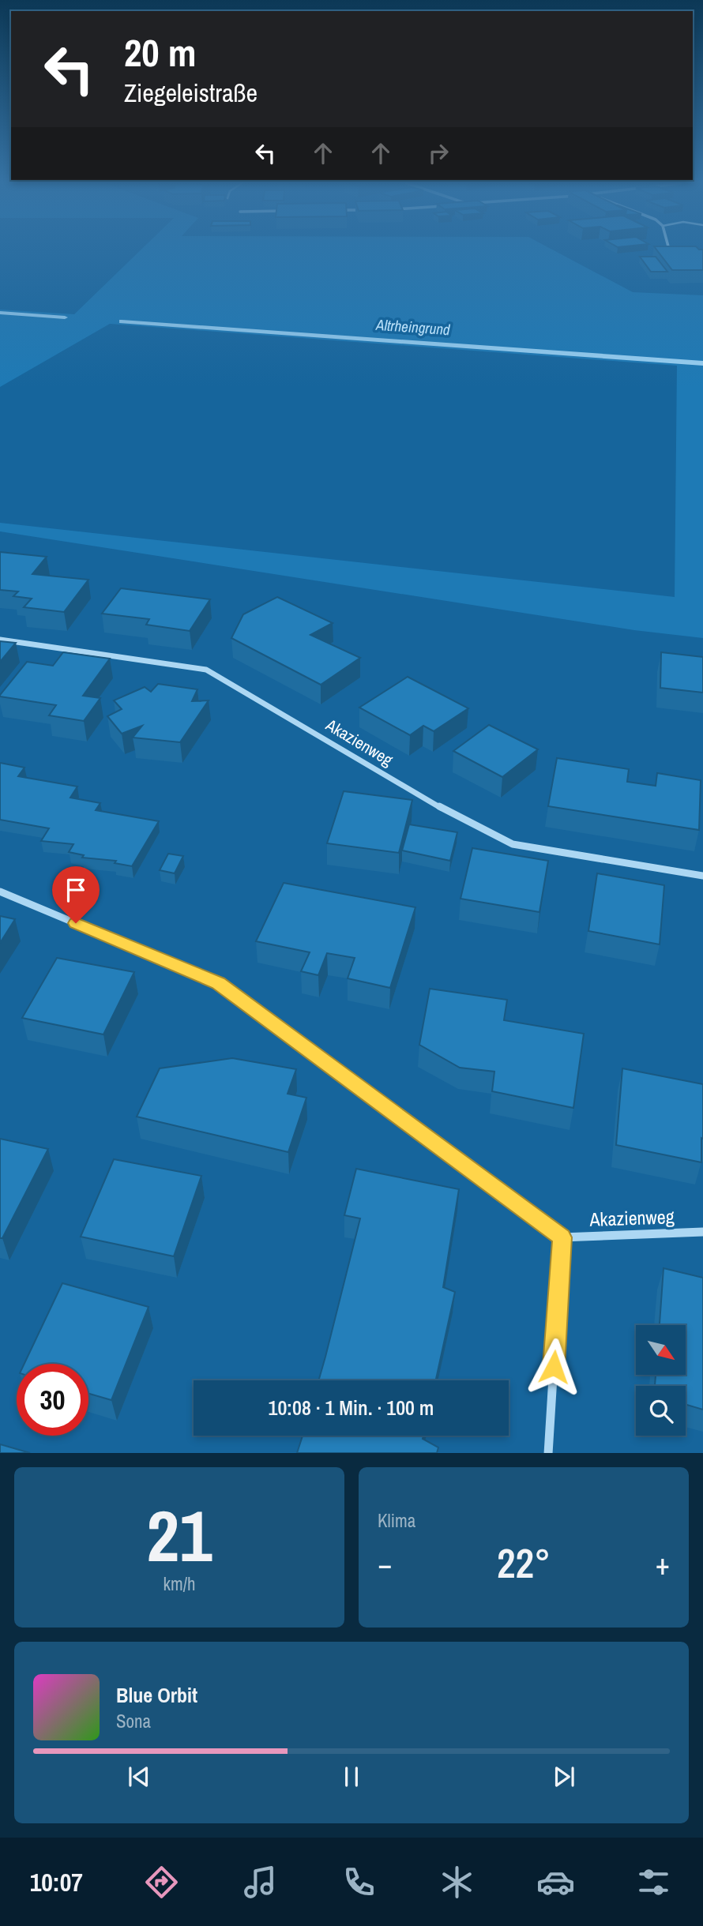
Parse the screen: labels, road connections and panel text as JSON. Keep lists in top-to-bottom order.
{
  "streets": {
    "street": ["Akazienweg"]
  },
  "water": ["Altrheingrund"],
  "north": "bottom right",
  "page": {
    "turn": ["20 m", "Ziegeleistraße"],
    "limit": "30",
    "trip": "10:08 · 1 Min. · 100 m",
    "tile": [
      ["21", "km/h"],
      "Klima"
    ],
    "heat": ["−", "22°", "+"],
    "song": ["Blue Orbit", "Sona"],
    "tabs": "10:07"
  }
}
